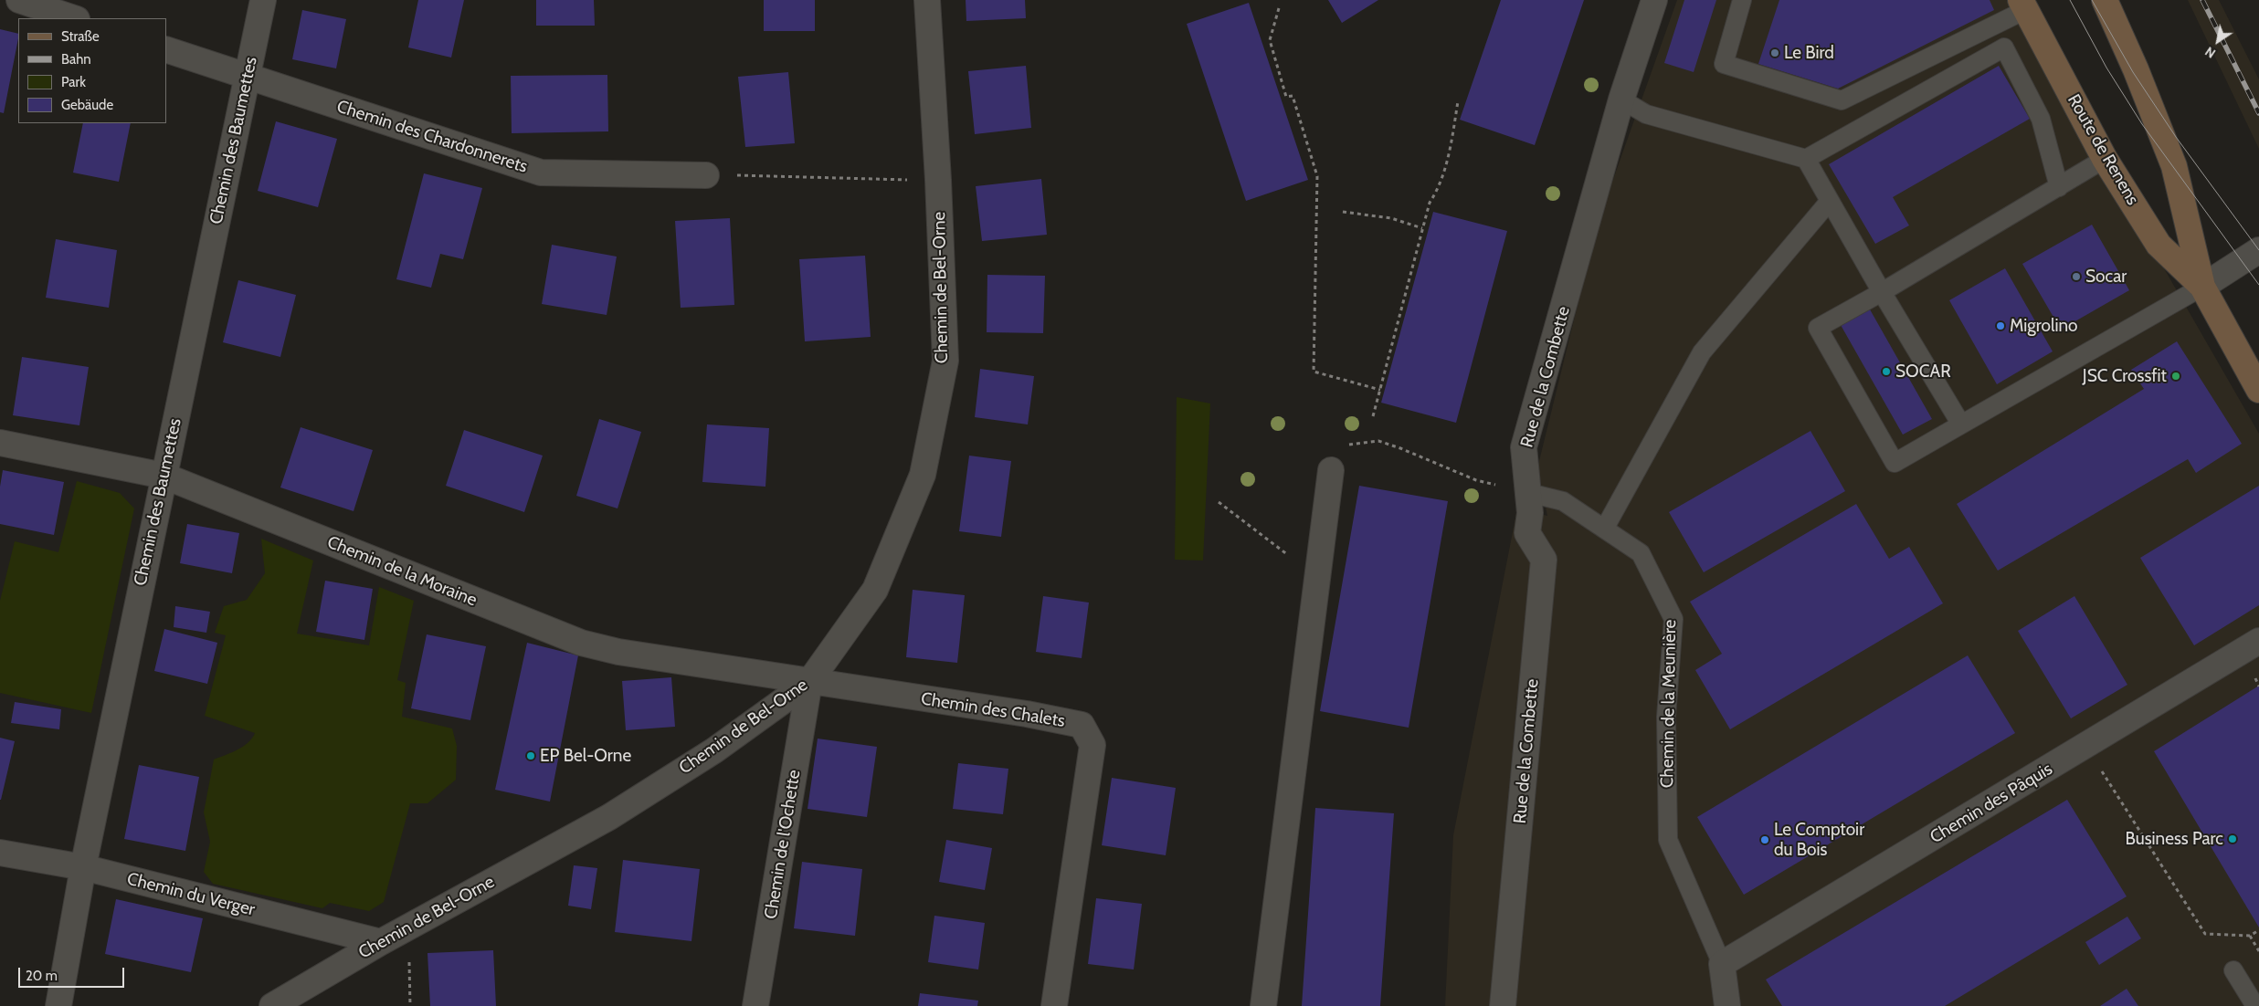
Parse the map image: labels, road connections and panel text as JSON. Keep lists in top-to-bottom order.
{
  "streets": {
    "main road": ["Route de Renens"],
    "street": [
      "Chemin des Chardonnerets",
      "Chemin des Baumettes",
      "Chemin de Bel-Orne",
      "Rue de la Combette",
      "Chemin de la Moraine",
      "Chemin de la Meunière",
      "Chemin des Chalets",
      "Chemin des Pâquis",
      "Chemin de l'Ochette",
      "Chemin du Verger"
    ]
  },
  "crossings": [
    ["Chemin des Chardonnerets", "Chemin des Baumettes"],
    ["Chemin des Baumettes", "Chemin de la Moraine"],
    ["Chemin des Baumettes", "Chemin du Verger"],
    ["Chemin de Bel-Orne", "Chemin de la Moraine"],
    ["Chemin de Bel-Orne", "Chemin des Chalets"],
    ["Chemin de Bel-Orne", "Chemin de l'Ochette"],
    ["Chemin de Bel-Orne", "Chemin du Verger"],
    ["Rue de la Combette", "Chemin de la Meunière"],
    ["Chemin de la Moraine", "Chemin des Chalets"],
    ["Chemin de la Moraine", "Chemin de l'Ochette"],
    ["Chemin de la Meunière", "Chemin des Pâquis"],
    ["Chemin des Chalets", "Chemin de l'Ochette"]
  ],
  "places": [
    "Le Bird",
    "Socar",
    "Migrolino",
    "SOCAR",
    "JSC Crossfit",
    "EP Bel-Orne",
    "Business Parc",
    "Le Comptoir du Bois"
  ],
  "legend": [
    "Straße",
    "Bahn",
    "Park",
    "Gebäude"
  ],
  "scale_bar": "20 m",
  "north": "bottom left"
}
